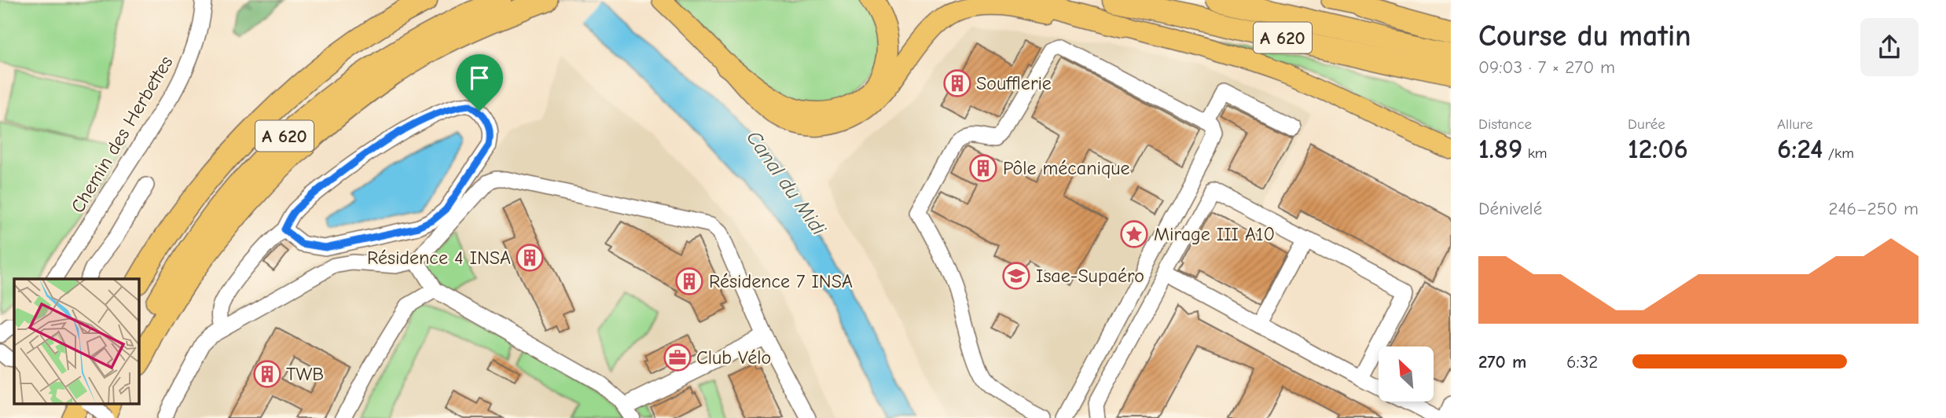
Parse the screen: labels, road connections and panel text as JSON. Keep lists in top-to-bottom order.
{
  "streets": {
    "highway": ["A 620"],
    "street": ["Chemin des Herbettes"]
  },
  "water": ["Canal du Midi"],
  "places": {
    "building": [
      "Soufflerie",
      "Pôle mécanique",
      "Résidence 4 INSA",
      "Résidence 7 INSA",
      "TWB"
    ],
    "place": ["Mirage III A10"],
    "school or university": ["Isae-Supaéro"],
    "office": ["Club Vélo"]
  },
  "north": "top left",
  "page": {
    "heading": ["Course du matin", "09:03 · 7 × 270 m"],
    "stats": [
      ["Distance", "1.89 km"],
      ["Durée", "12:06"],
      ["Allure", "6:24 /km"]
    ],
    "chart": ["Dénivelé", "246–250 m"],
    "list": [
      {
        "name": "270 m",
        "note": "6:32"
      }
    ]
  }
}
